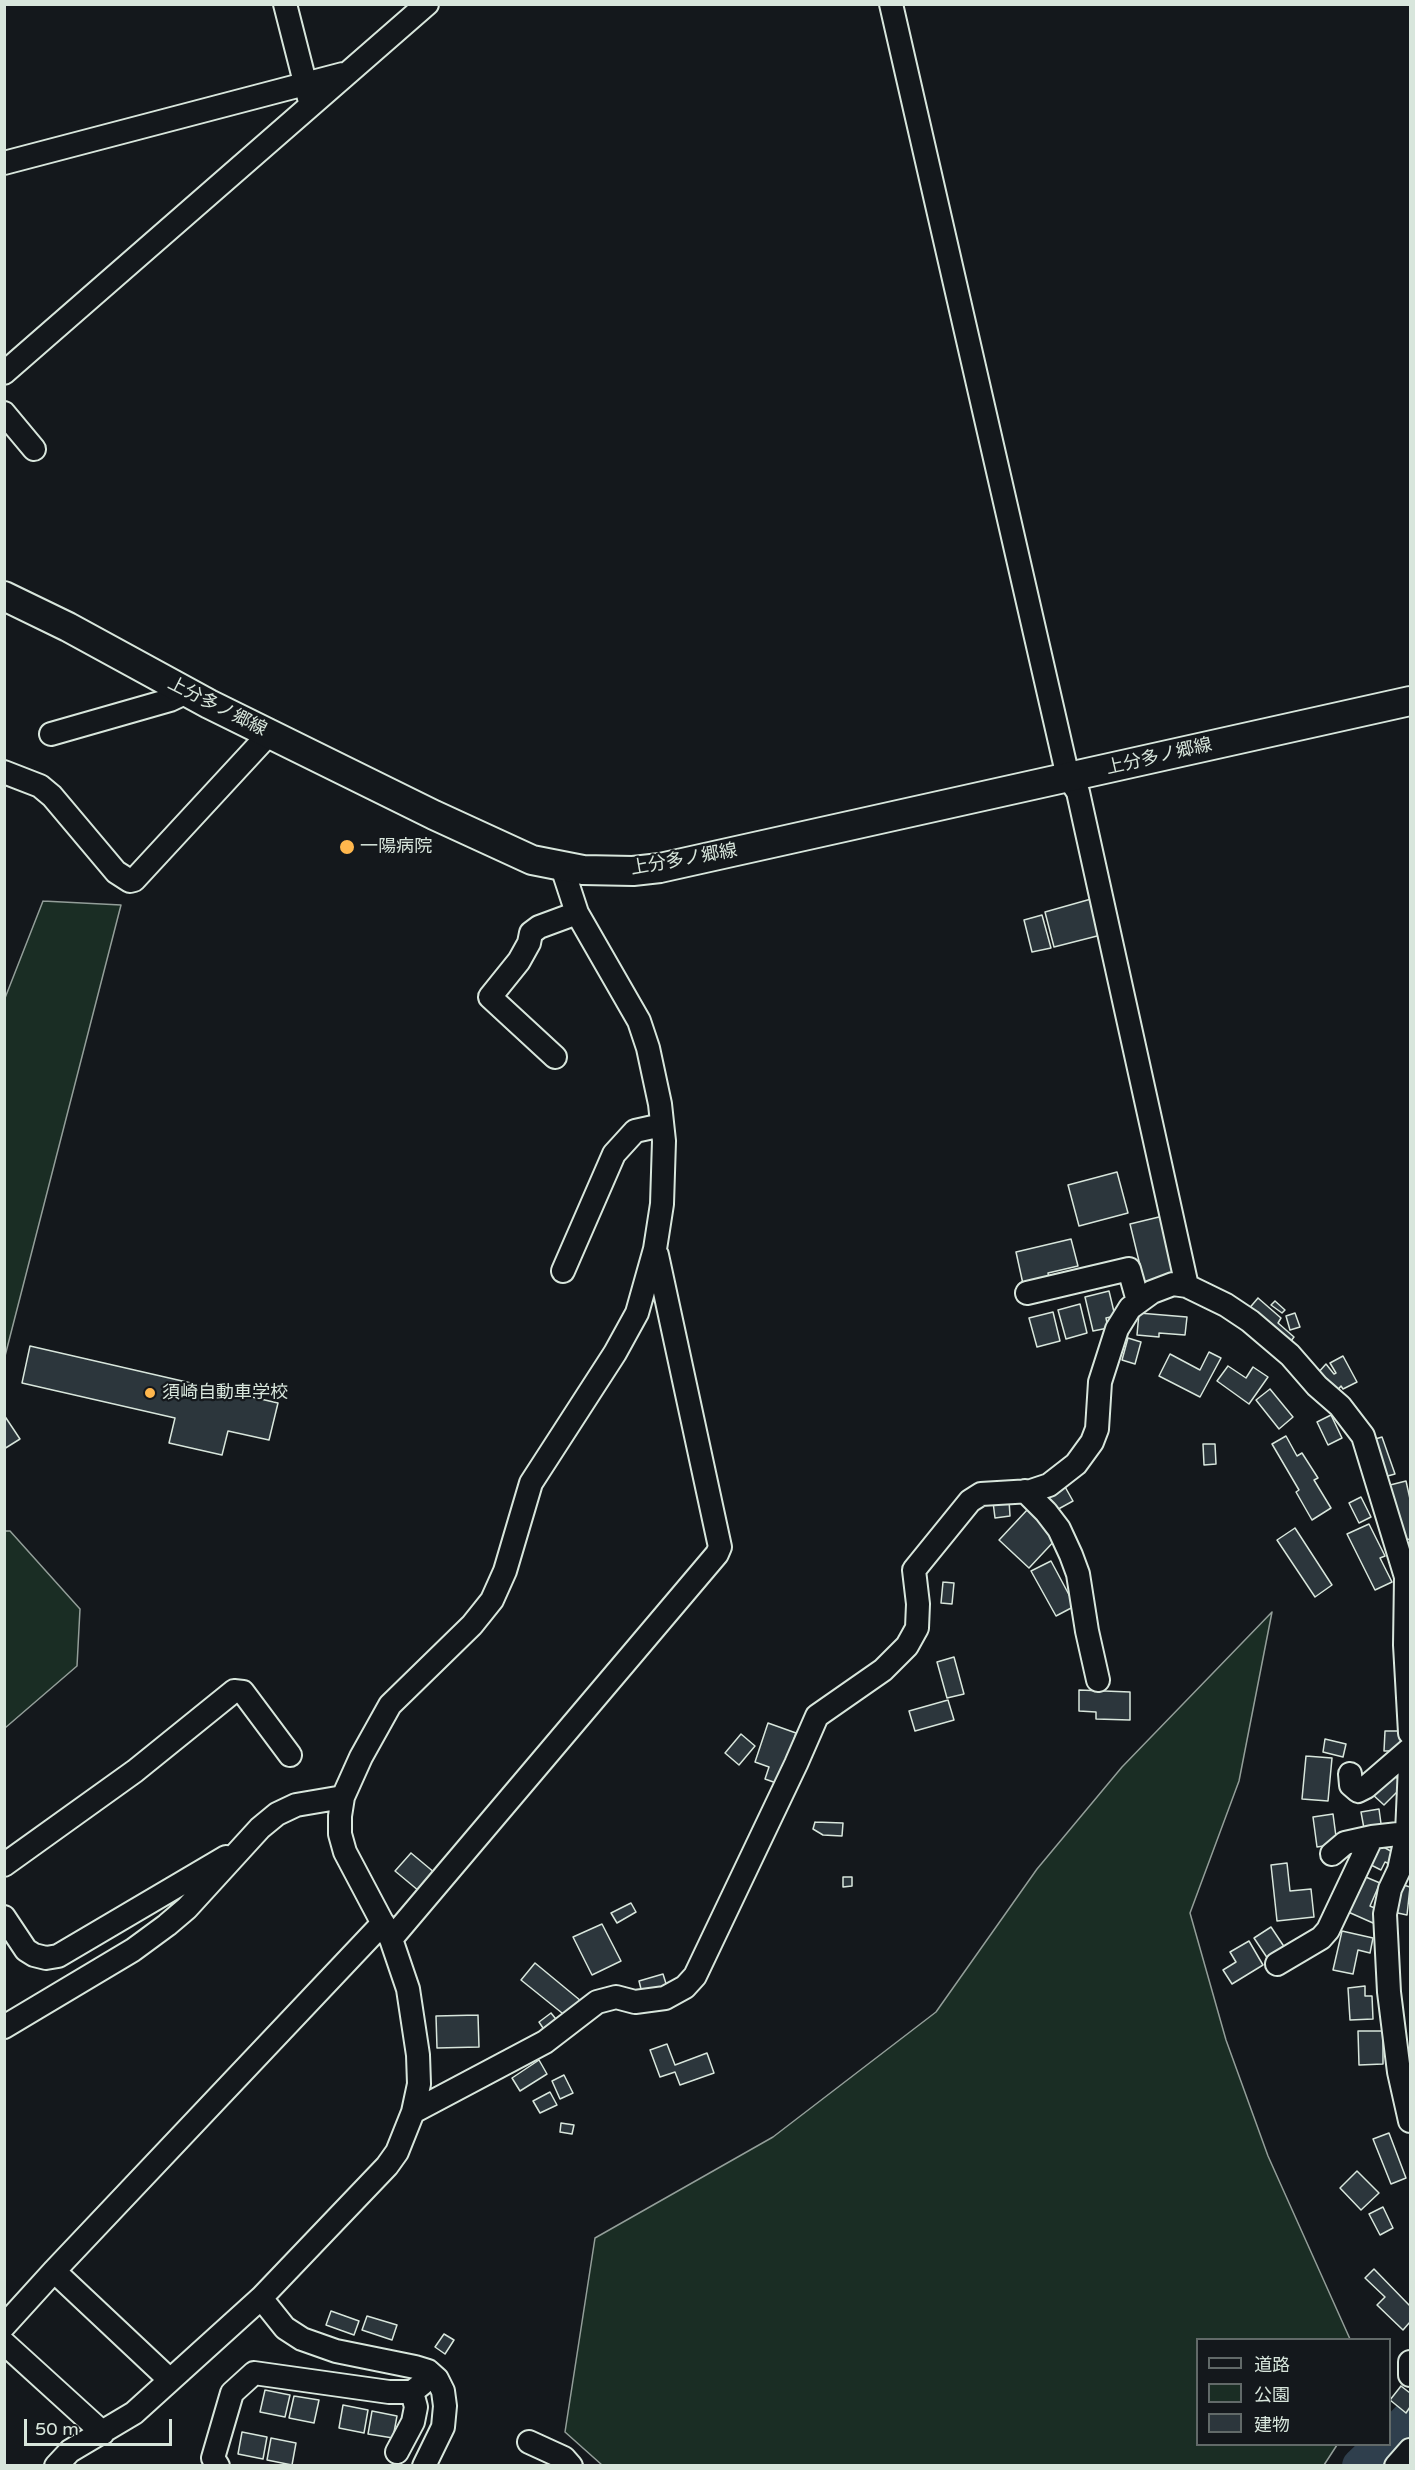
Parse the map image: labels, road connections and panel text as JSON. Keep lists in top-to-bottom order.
{
  "streets": {
    "main road": ["上分多ノ郷線"]
  },
  "places": ["一陽病院", "須崎自動車学校"],
  "legend": ["道路", "公園", "建物"],
  "scale_bar": "50 m"
}
